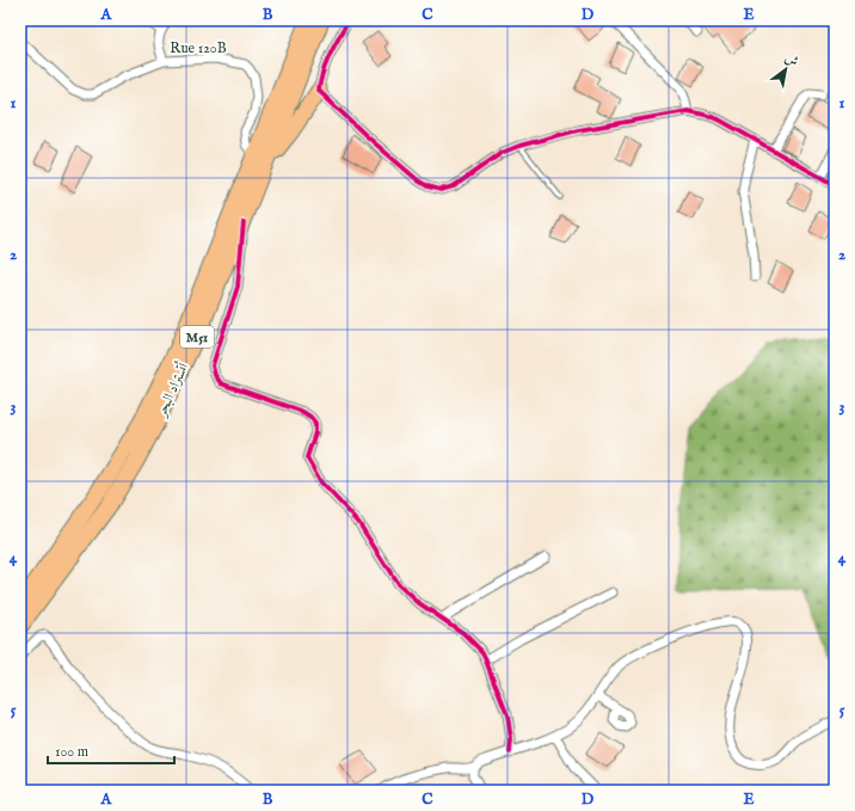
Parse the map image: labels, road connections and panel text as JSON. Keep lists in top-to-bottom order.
{
  "streets": {
    "highway": ["M51", "أتستراد البحر"],
    "street": ["Rue 120B"]
  },
  "crossings": [
    ["Rue 120B", "أتستراد البحر"]
  ],
  "scale_bar": "100 m",
  "north": "top right",
  "grid": {
    "columns": [
      "A",
      "B",
      "C",
      "D",
      "E"
    ],
    "rows": [
      "1",
      "2",
      "3",
      "4",
      "5"
    ]
  }
}
